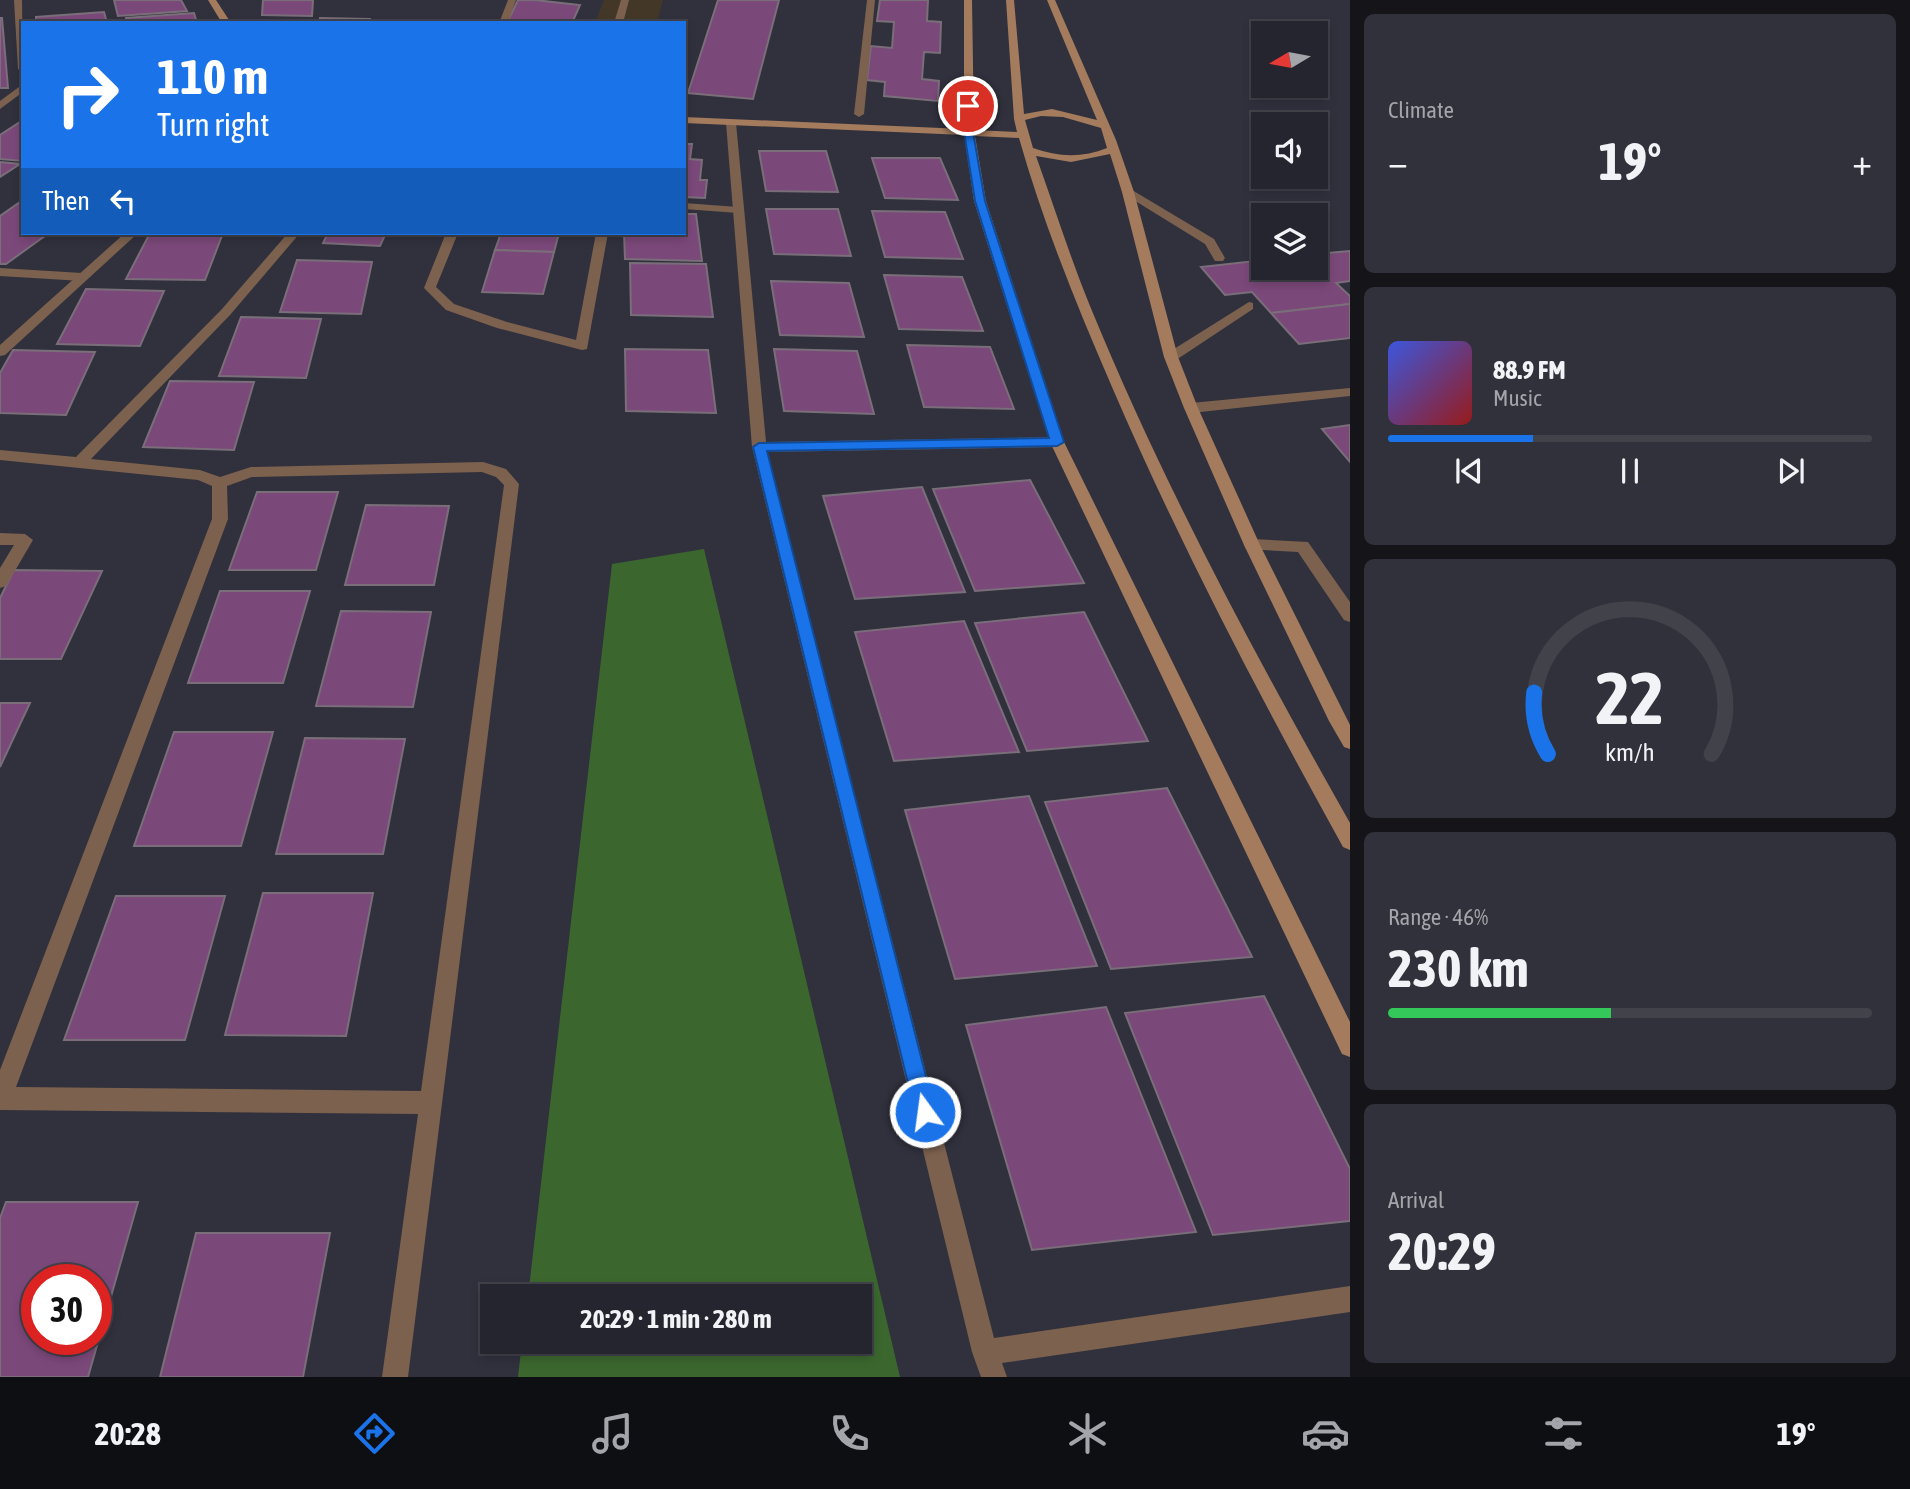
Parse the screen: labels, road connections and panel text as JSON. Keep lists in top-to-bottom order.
{
  "north": "left",
  "page": {
    "tile": [
      "Climate",
      ["Range · 46%", "230 km"],
      ["Arrival", "20:29"]
    ],
    "turn": ["110 m", "Turn right"],
    "heat": ["−", "19°", "+"],
    "then": "Then",
    "song": ["88.9 FM", "Music"],
    "limit": "30",
    "trip": "20:29 · 1 min · 280 m",
    "tabs": ["20:28", "19°"],
    "gauge": ["22", "km/h"]
  }
}
